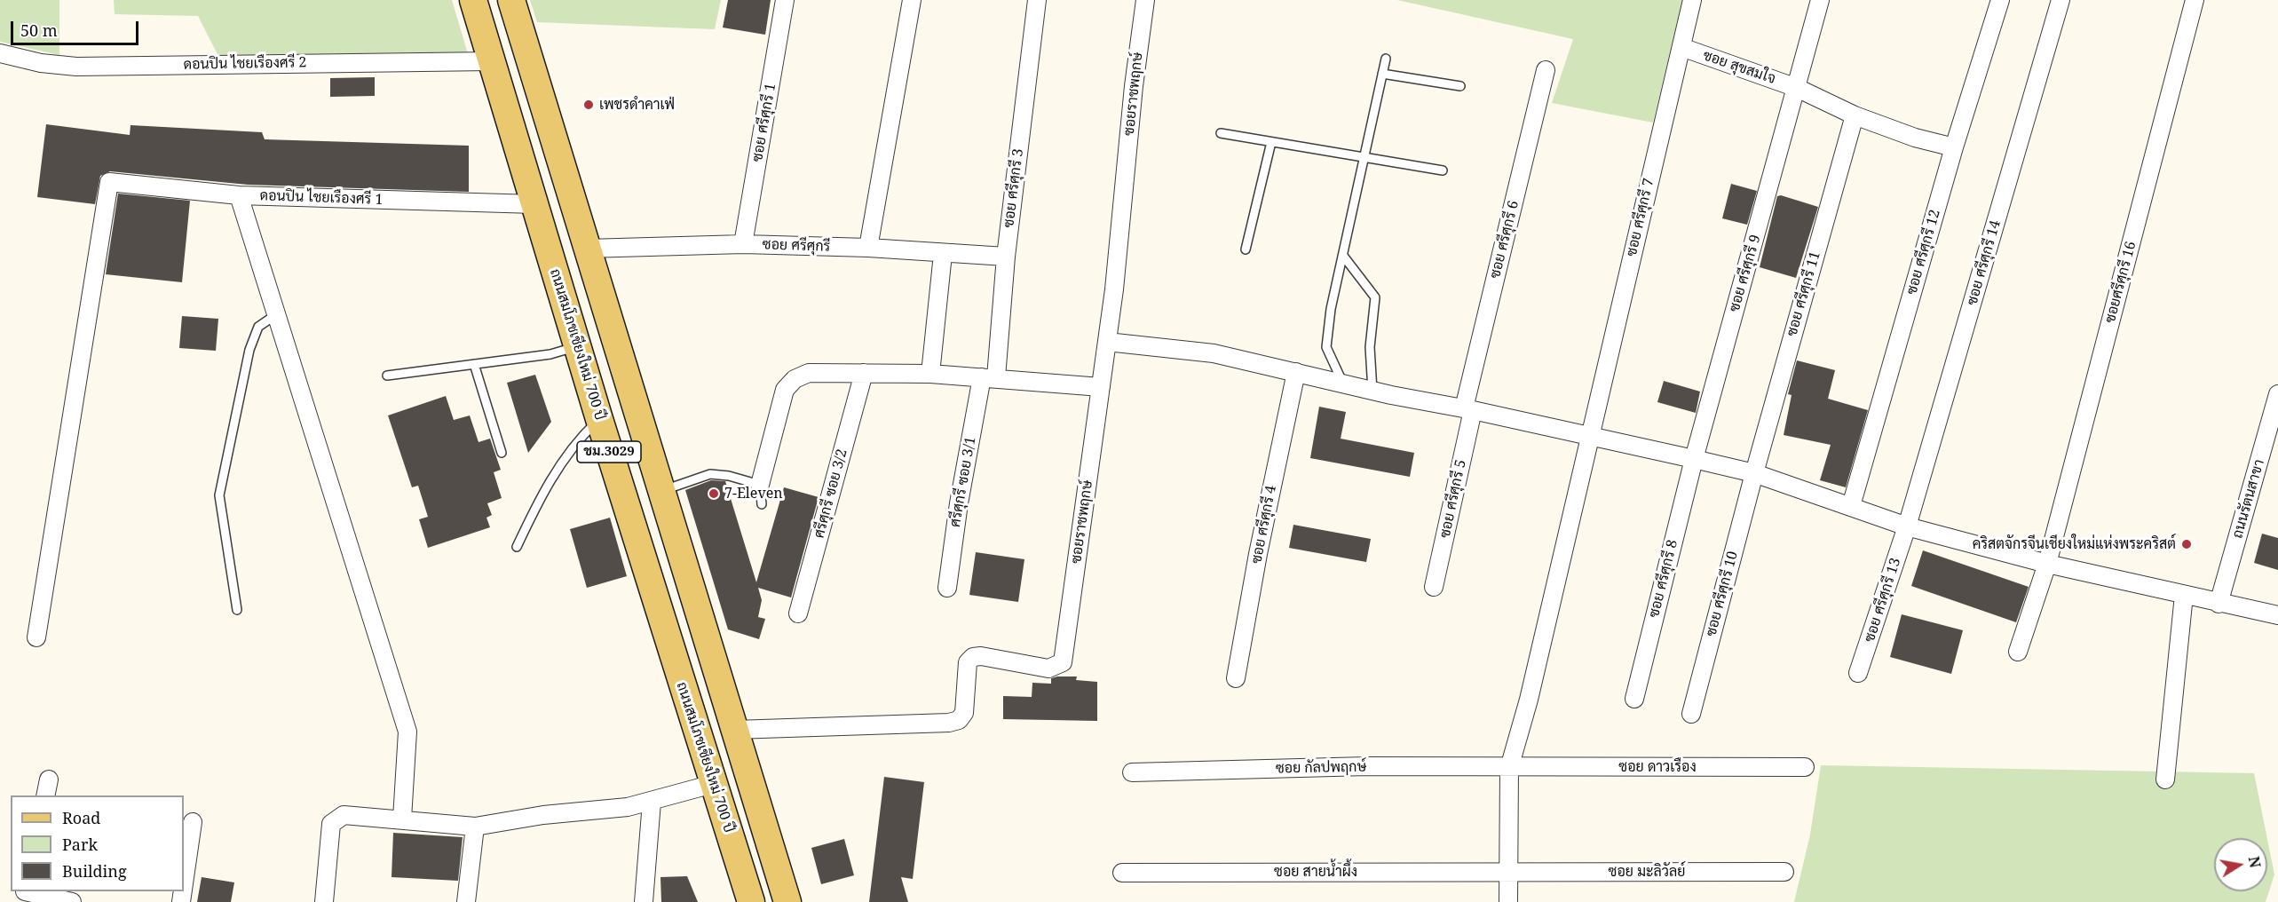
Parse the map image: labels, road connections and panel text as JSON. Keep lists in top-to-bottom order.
{
  "streets": {
    "main road": ["ถนนสมโภชเชียงใหม่ 700 ปี", "ชม.3029"],
    "street": [
      "ดอนปิน ไชยเรืองศรี 2",
      "ซอย สุขสมใจ",
      "ซอยราชพฤกษ์",
      "ซอย ศรีศุกรี 1",
      "ซอย ศรีศุกรี 3",
      "ดอนปิน ไชยเรืองศรี 1",
      "ซอย ศรีศุกรี 7",
      "ซอย ศรีศุกรี 6",
      "ซอย ศรีศุกรี",
      "ซอย ศรีศุกรี 12",
      "ซอย ศรีศุกรี 14",
      "ซอย ศรีศุกรี 9",
      "ซอยศรีศุกรี 16",
      "ซอย ศรีศุกรี 11",
      "ศรีศุกรี ซอย 3/1",
      "ศรีศุกรี ซอย 3/2",
      "ซอย ศรีศุกรี 5",
      "ถนนรัตนสาขา",
      "ซอย ศรีศุกรี 4",
      "ซอย ศรีศุกรี 8",
      "ซอย ศรีศุกรี 10",
      "ซอย ศรีศุกรี 13",
      "ซอย ดาวเรือง",
      "ซอย กัลปพฤกษ์",
      "ซอย สายน้ำผึ้ง",
      "ซอย มะลิวัลย์"
    ]
  },
  "crossings": [
    ["ดอนปิน ไชยเรืองศรี 2", "ถนนสมโภชเชียงใหม่ 700 ปี"],
    ["ซอย สุขสมใจ", "ซอย ศรีศุกรี 7"],
    ["ซอย สุขสมใจ", "ซอย ศรีศุกรี 12"],
    ["ซอย สุขสมใจ", "ซอย ศรีศุกรี 9"],
    ["ซอย สุขสมใจ", "ซอย ศรีศุกรี 11"],
    ["ซอยราชพฤกษ์", "ชม.3029"],
    ["ซอย ศรีศุกรี 1", "ซอย ศรีศุกรี"],
    ["ซอย ศรีศุกรี 3", "ซอย ศรีศุกรี"],
    ["ซอย ศรีศุกรี 3", "ศรีศุกรี ซอย 3/1"],
    ["ดอนปิน ไชยเรืองศรี 1", "ถนนสมโภชเชียงใหม่ 700 ปี"],
    ["ซอย ศรีศุกรี 7", "ซอย ดาวเรือง"],
    ["ซอย ศรีศุกรี 7", "ซอย กัลปพฤกษ์"],
    ["ซอย ศรีศุกรี 7", "ซอย สายน้ำผึ้ง"],
    ["ซอย ศรีศุกรี 7", "ซอย มะลิวัลย์"],
    ["ซอย ศรีศุกรี 6", "ซอย ศรีศุกรี 5"],
    ["ซอย ศรีศุกรี", "ชม.3029"],
    ["ซอย ศรีศุกรี 14", "ซอย ศรีศุกรี 13"],
    ["ซอย ศรีศุกรี 9", "ซอย ศรีศุกรี 8"],
    ["ซอย ศรีศุกรี 11", "ซอย ศรีศุกรี 10"],
    ["ซอย ดาวเรือง", "ซอย กัลปพฤกษ์"],
    ["ซอย สายน้ำผึ้ง", "ซอย มะลิวัลย์"]
  ],
  "places": ["เพชรดำคาเฟ่", "7-Eleven", "คริสตจักรจีนเชียงใหม่แห่งพระคริสต์"],
  "legend": ["Road", "Park", "Building"],
  "scale_bar": "50 m",
  "north": "right"
}
